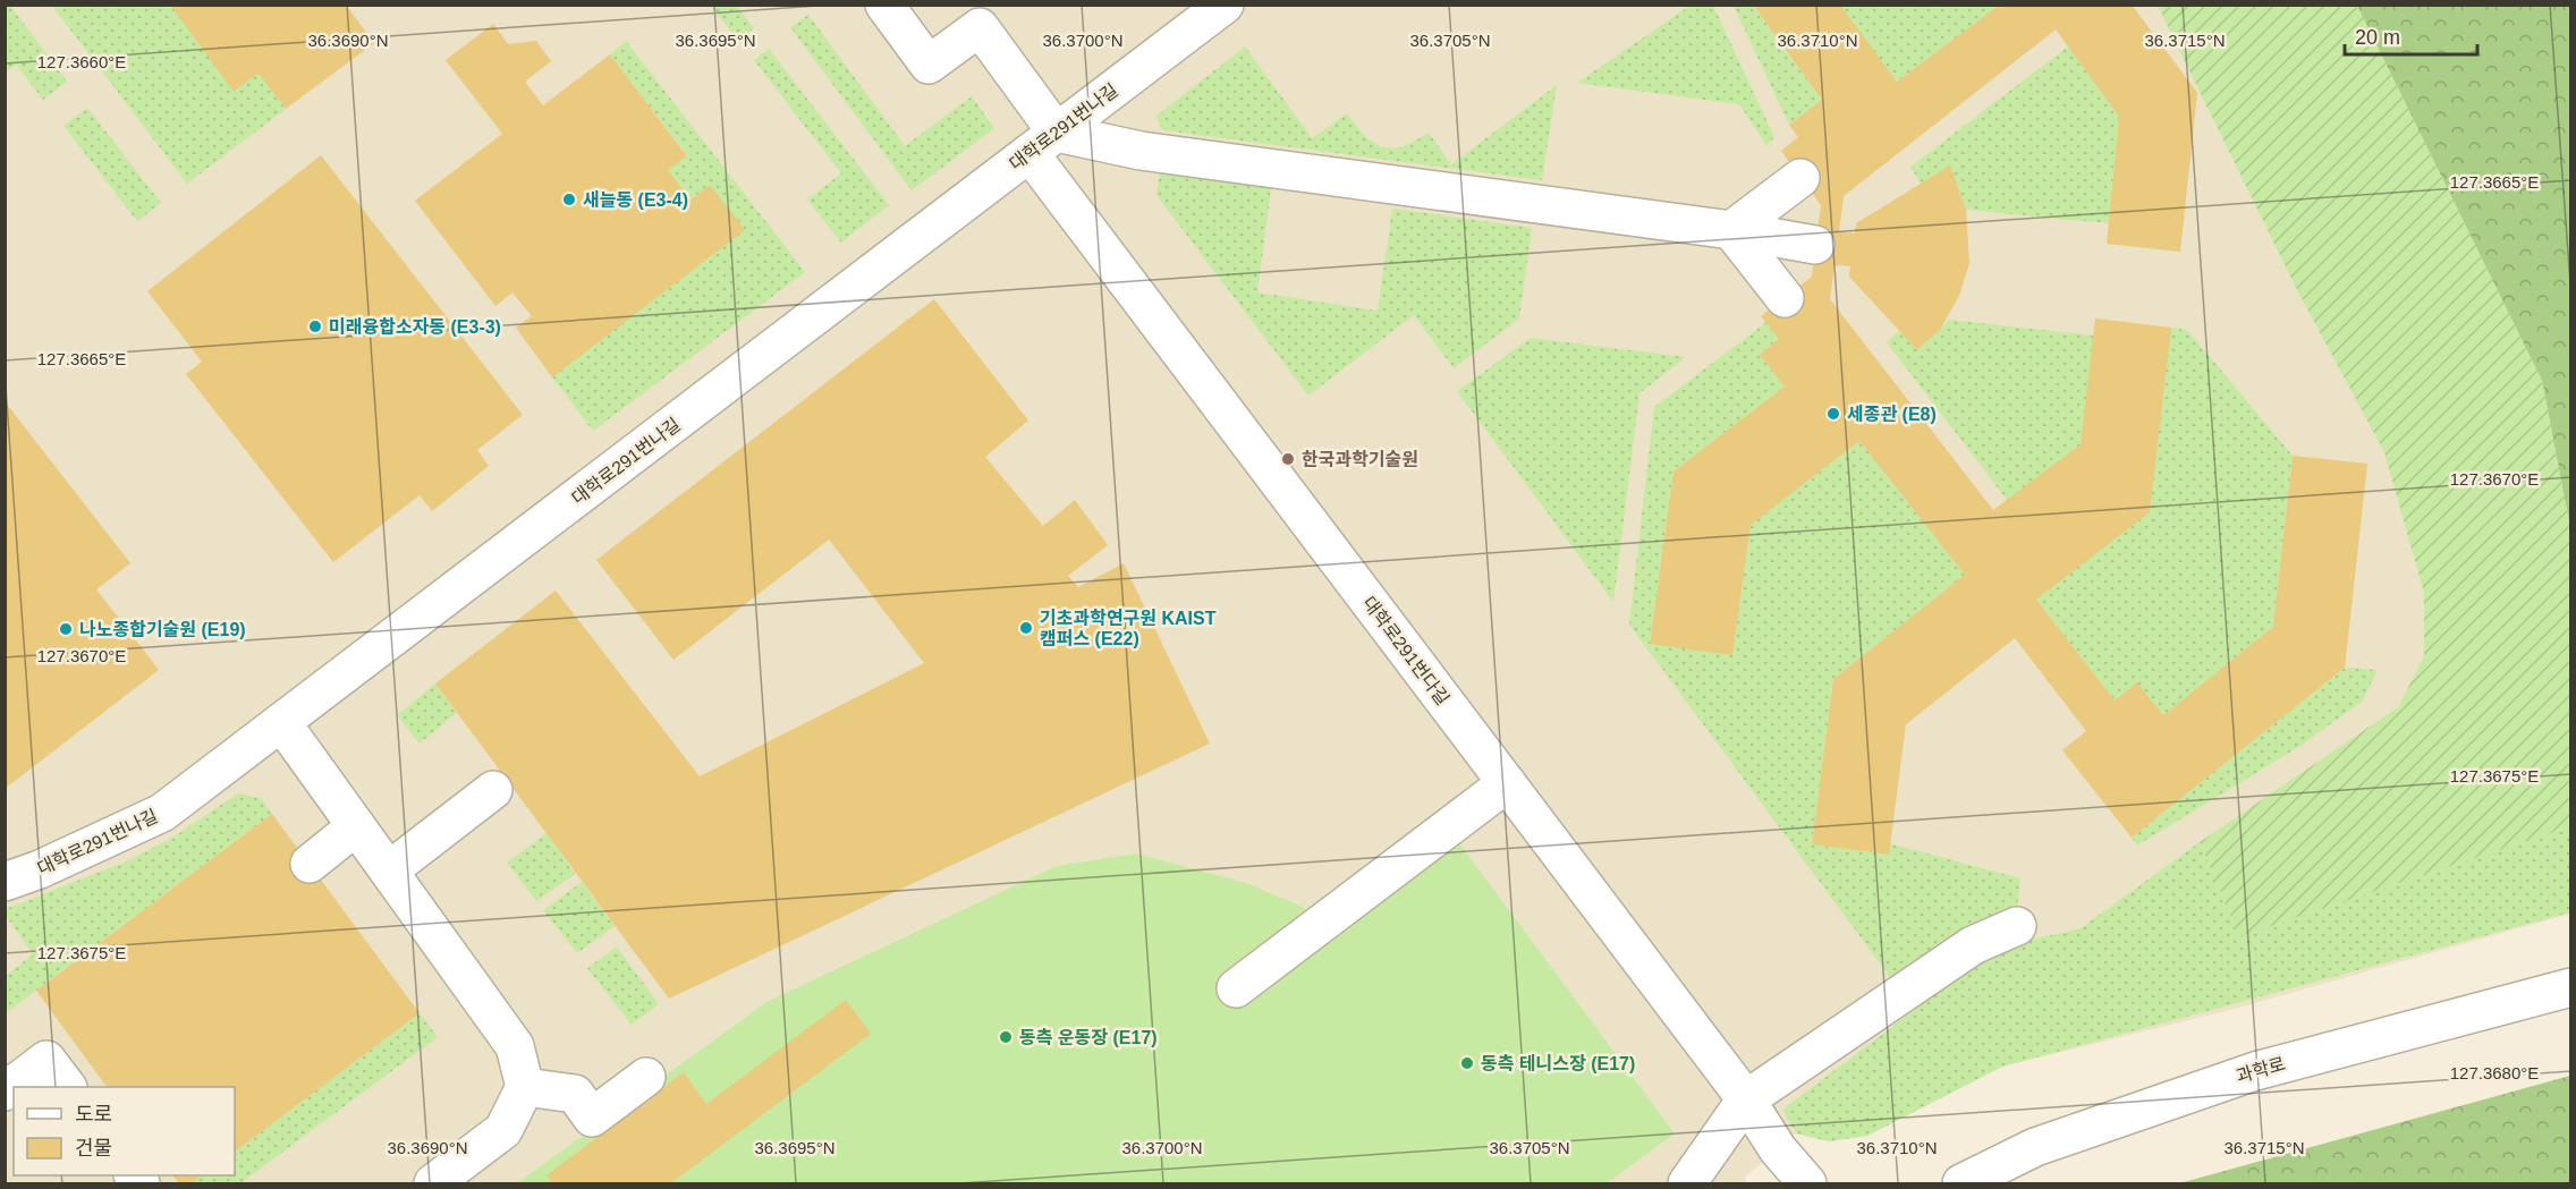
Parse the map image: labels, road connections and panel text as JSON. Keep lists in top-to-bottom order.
{
  "streets": {
    "street": ["대학로291번나길", "대학로291번다길", "과학로"]
  },
  "crossings": [
    ["대학로291번나길", "대학로291번다길"]
  ],
  "places": [
    "새늘동 (E3-4)",
    "미래융합소자동 (E3-3)",
    "세종관 (E8)",
    "한국과학기술원",
    "기초과학연구원 KAIST 캠퍼스 (E22)",
    "나노종합기술원 (E19)",
    "동측 운동장 (E17)",
    "동측 테니스장 (E17)"
  ],
  "legend": ["도로", "건물"],
  "scale_bar": "20 m",
  "coordinates": [
    "36.3690°N",
    "36.3695°N",
    "36.3700°N",
    "36.3705°N",
    "36.3710°N",
    "36.3715°N",
    "127.3660°E",
    "127.3665°E",
    "127.3670°E",
    "127.3675°E",
    "127.3680°E"
  ]
}
